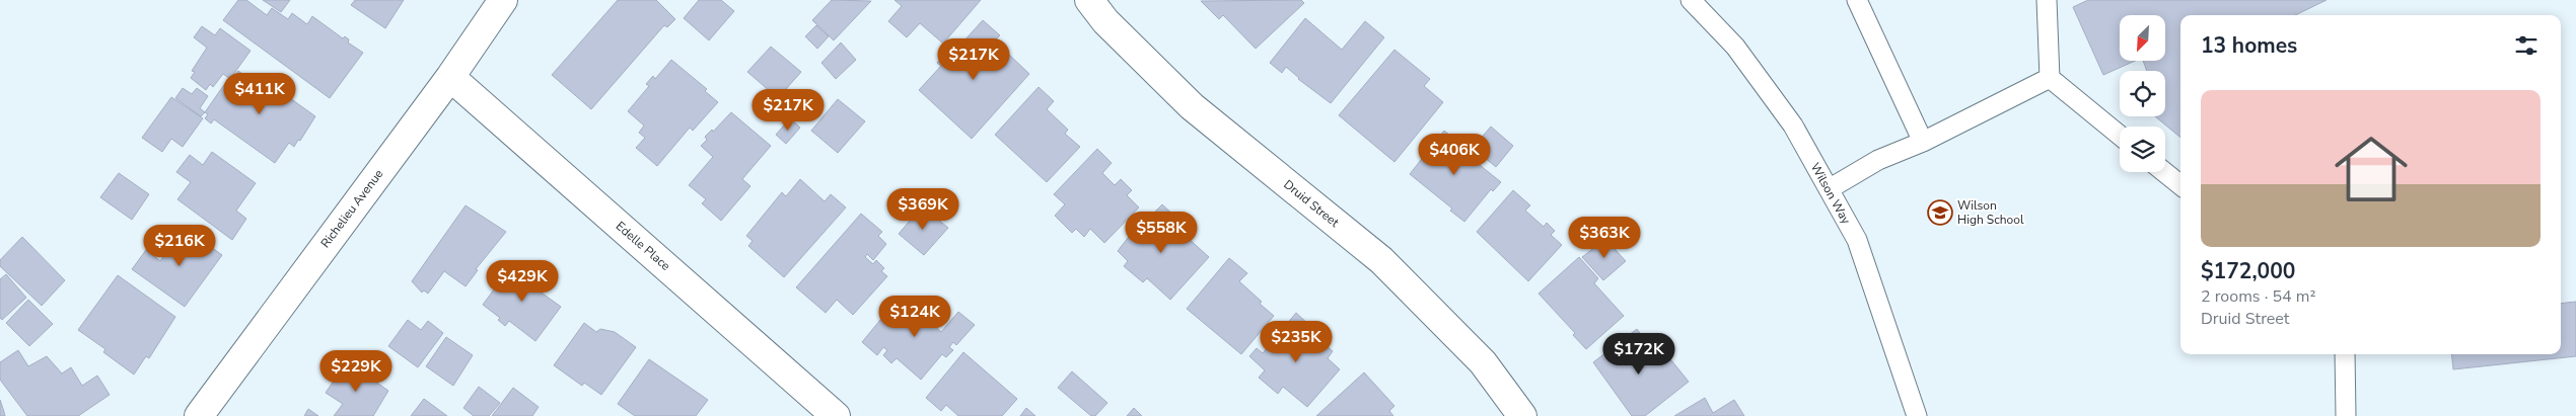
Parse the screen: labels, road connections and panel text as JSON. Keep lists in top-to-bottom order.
{
  "streets": {
    "street": ["Druid Street", "Richelieu Avenue", "Edelle Place"],
    "lane": ["Wilson Way"]
  },
  "crossings": [
    ["Richelieu Avenue", "Edelle Place"]
  ],
  "places": {
    "school or university": ["Wilson High School"]
  },
  "north": "bottom left",
  "page": {
    "heading": "13 homes",
    "price": [
      "$217K",
      "$411K",
      "$217K",
      "$406K",
      "$369K",
      "$558K",
      "$363K",
      "$216K",
      "$429K",
      "$124K",
      "$235K",
      "$172K",
      "$229K"
    ],
    "list": [
      {
        "name": "$172,000",
        "note": "2 rooms · 54 m² · Druid Street"
      }
    ]
  }
}
